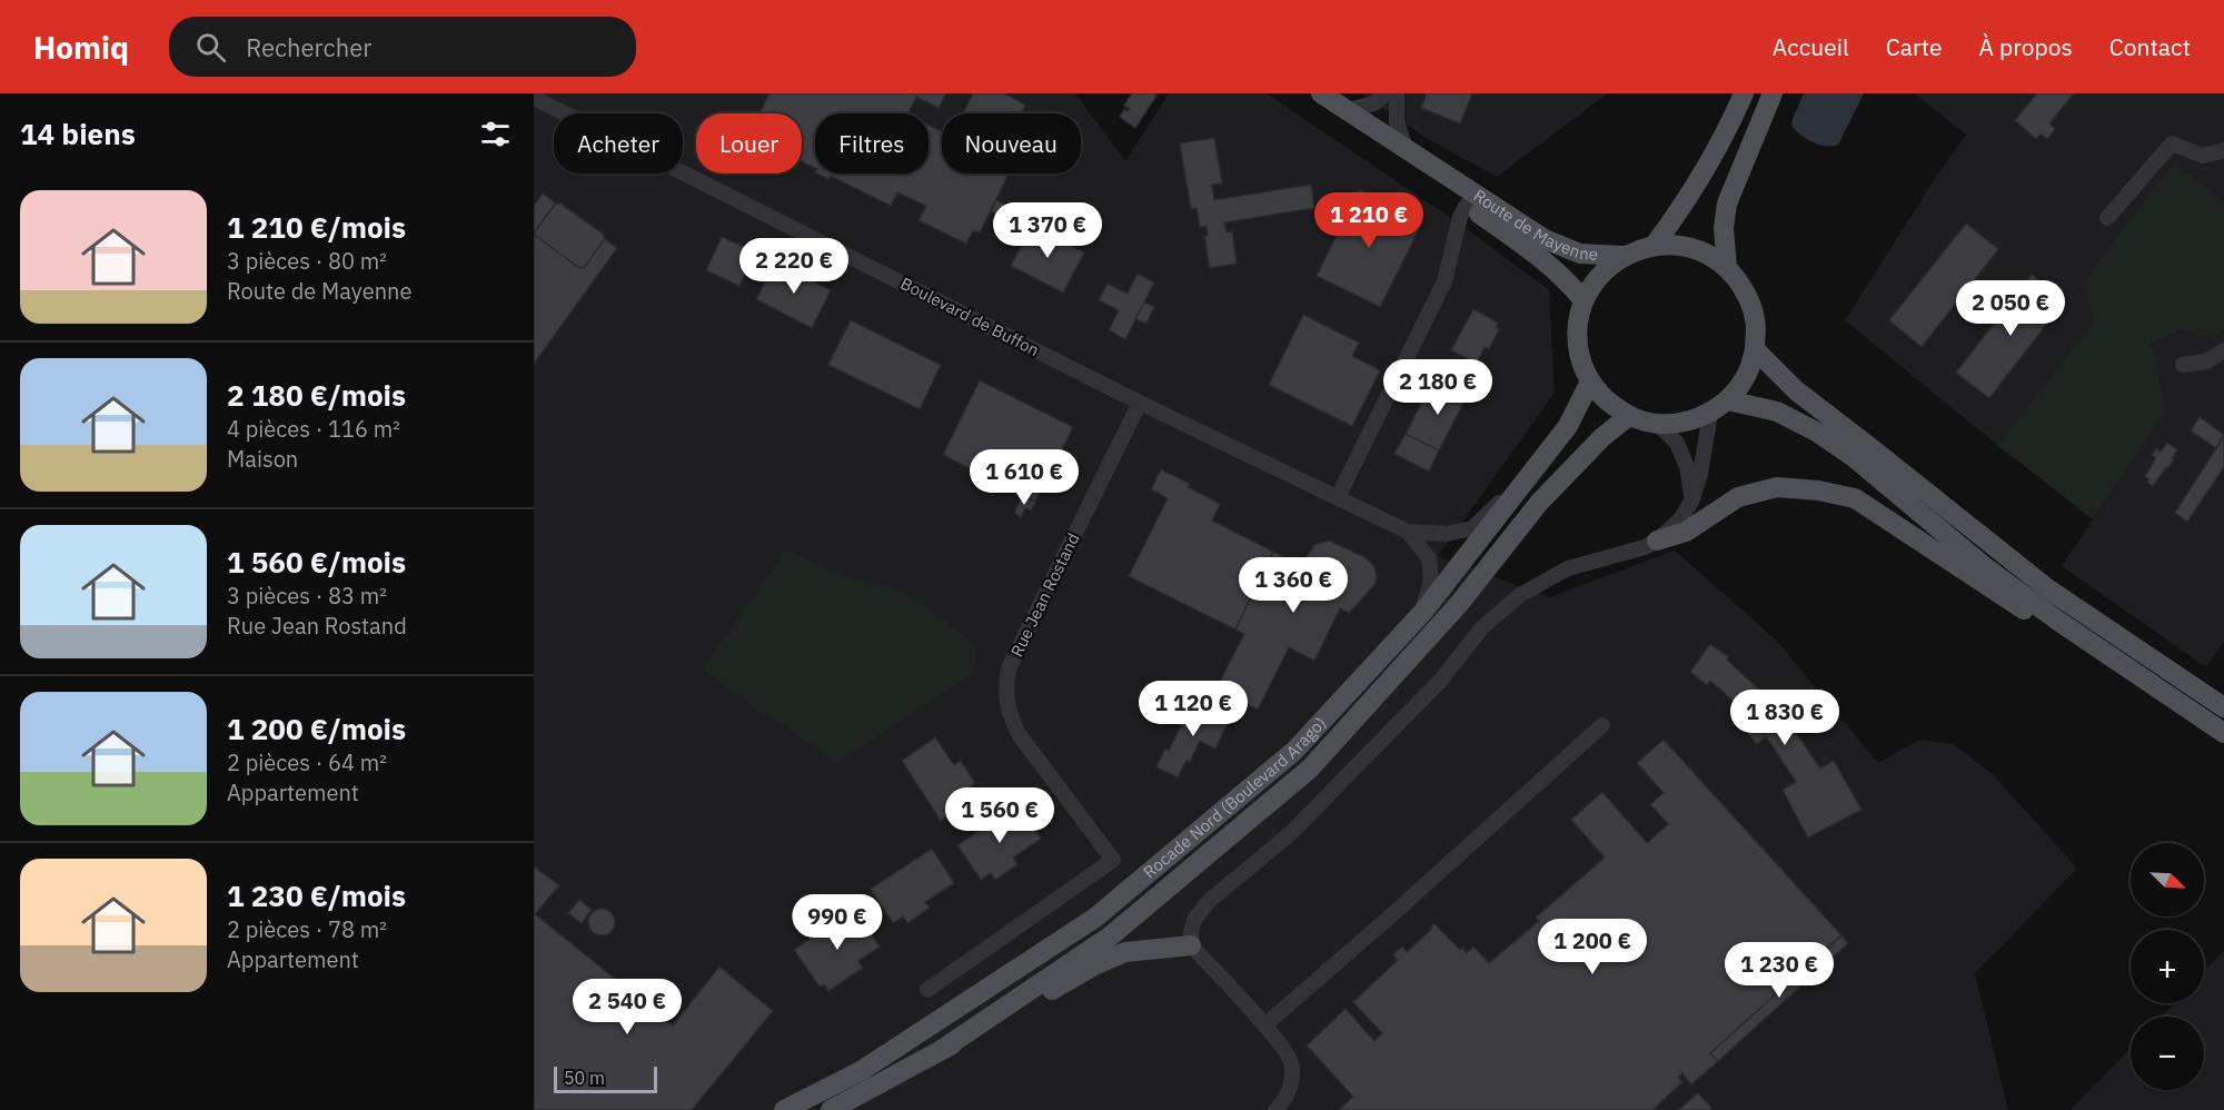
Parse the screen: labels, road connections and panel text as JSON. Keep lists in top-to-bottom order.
{
  "streets": {
    "main road": ["Route de Mayenne", "Rocade Nord (Boulevard Arago)"],
    "street": ["Boulevard de Buffon", "Rue Jean Rostand"]
  },
  "crossings": [
    ["Route de Mayenne", "Rocade Nord (Boulevard Arago)"],
    ["Boulevard de Buffon", "Rue Jean Rostand"]
  ],
  "scale_bar": "50 m",
  "north": "bottom right",
  "page": {
    "header": "Homiq",
    "search": "Rechercher",
    "nav": [
      "Accueil",
      "Carte",
      "À propos",
      "Contact"
    ],
    "heading": "14 biens",
    "chip": [
      "Acheter",
      "Louer",
      "Filtres",
      "Nouveau"
    ],
    "list": [
      {
        "name": "1 210 €/mois",
        "note": "3 pièces · 80 m² · Route de Mayenne"
      },
      {
        "name": "2 180 €/mois",
        "note": "4 pièces · 116 m² · Maison"
      },
      {
        "name": "1 560 €/mois",
        "note": "3 pièces · 83 m² · Rue Jean Rostand"
      },
      {
        "name": "1 200 €/mois",
        "note": "2 pièces · 64 m² · Appartement"
      },
      {
        "name": "1 230 €/mois",
        "note": "2 pièces · 78 m² · Appartement"
      }
    ],
    "price": [
      "1 210 €",
      "1 370 €",
      "2 220 €",
      "2 050 €",
      "2 180 €",
      "1 610 €",
      "1 360 €",
      "1 120 €",
      "1 830 €",
      "1 560 €",
      "990 €",
      "1 200 €",
      "1 230 €",
      "2 540 €"
    ],
    "map_buttons": ["+", "−"],
    "scale": "50 m"
  }
}
